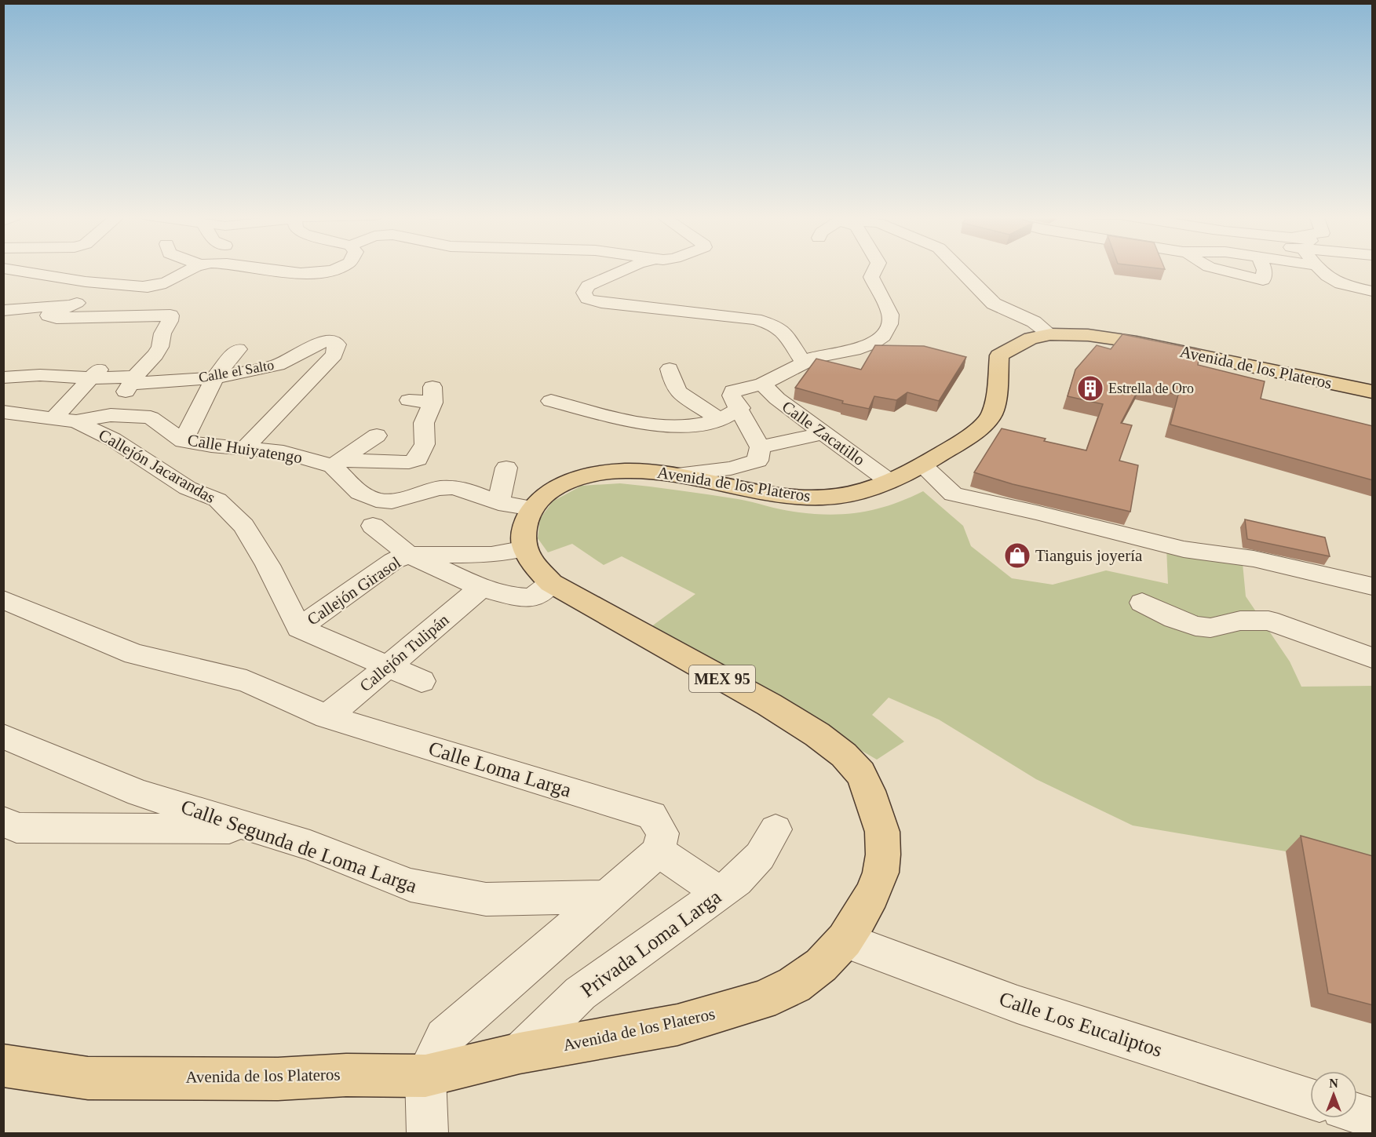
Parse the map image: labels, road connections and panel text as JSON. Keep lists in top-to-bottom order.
{
  "streets": {
    "main road": ["Avenida de los Plateros", "MEX 95"],
    "street": [
      "Calle el Salto",
      "Calle Zacatillo",
      "Calle Huiyatengo",
      "Callejón Jacarandas",
      "Callejón Girasol",
      "Callejón Tulipán",
      "Calle Loma Larga",
      "Calle Segunda de Loma Larga",
      "Privada Loma Larga",
      "Calle Los Eucaliptos"
    ]
  },
  "crossings": [
    ["Avenida de los Plateros", "Calle Zacatillo"],
    ["Avenida de los Plateros", "Calle Huiyatengo"],
    ["Avenida de los Plateros", "Privada Loma Larga"],
    ["Avenida de los Plateros", "Calle Los Eucaliptos"],
    ["Calle el Salto", "Calle Huiyatengo"],
    ["Calle Huiyatengo", "Callejón Jacarandas"],
    ["Callejón Jacarandas", "Callejón Girasol"],
    ["Callejón Tulipán", "Calle Loma Larga"]
  ],
  "places": {
    "building": ["Estrella de Oro"],
    "shop": ["Tianguis joyería"]
  },
  "north": "top"
}
